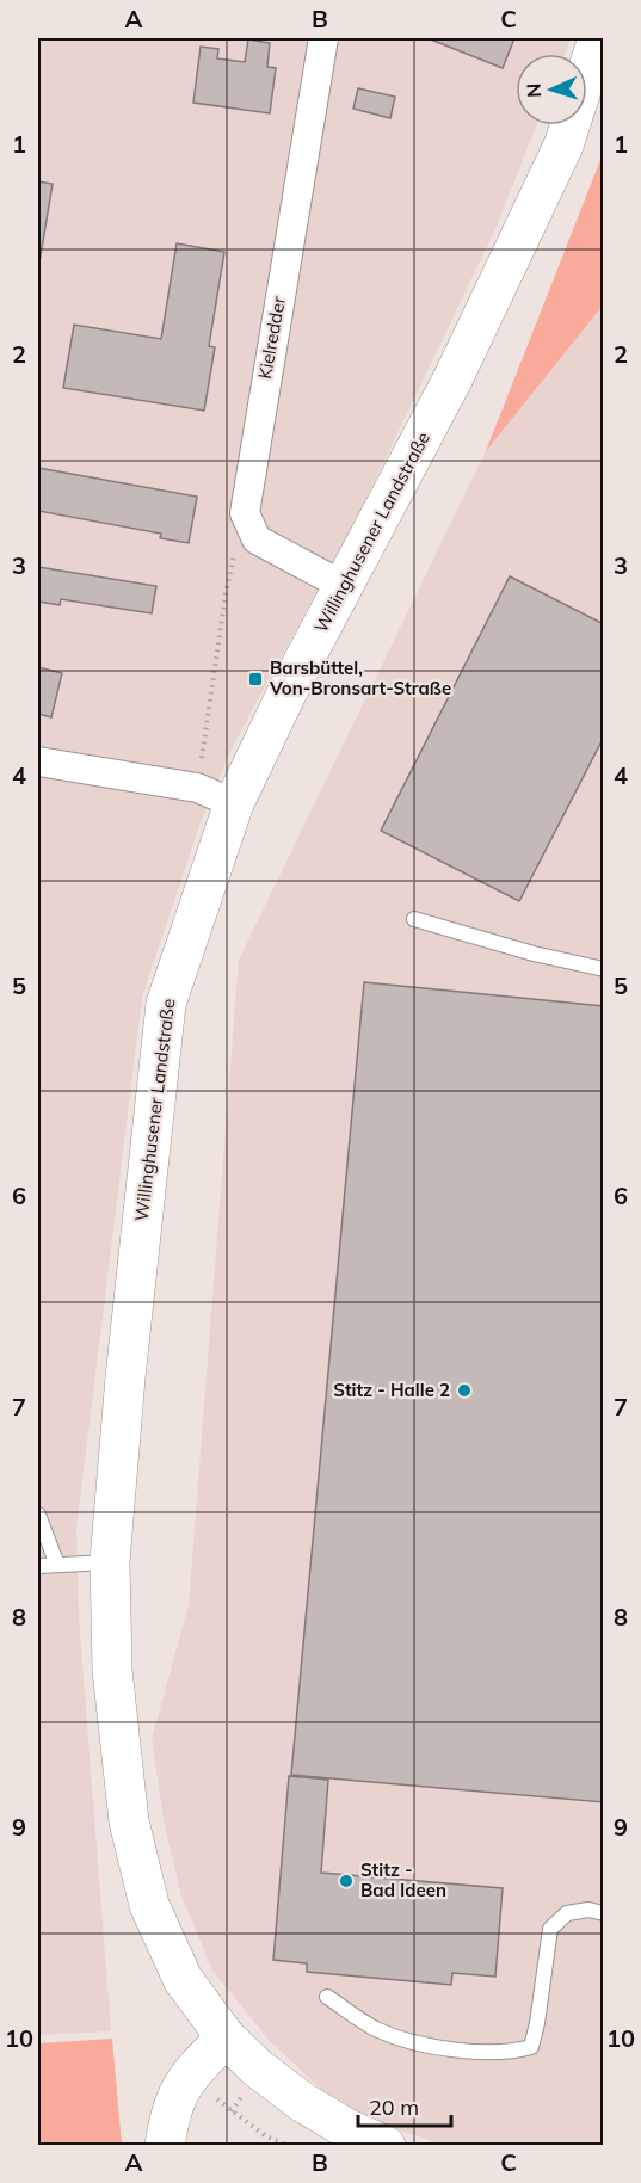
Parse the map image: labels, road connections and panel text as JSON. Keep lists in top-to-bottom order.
{
  "streets": {
    "main road": ["Willinghusener Landstraße"],
    "street": ["Kielredder"]
  },
  "places": {
    "transit": ["Barsbüttel, Von-Bronsart-Straße"],
    "other": ["Stitz - Halle 2", "Stitz - Bad Ideen"]
  },
  "scale_bar": "20 m",
  "north": "left",
  "grid": {
    "columns": ["A", "B", "C"],
    "rows": [
      "1",
      "2",
      "3",
      "4",
      "5",
      "6",
      "7",
      "8",
      "9",
      "10"
    ]
  }
}
